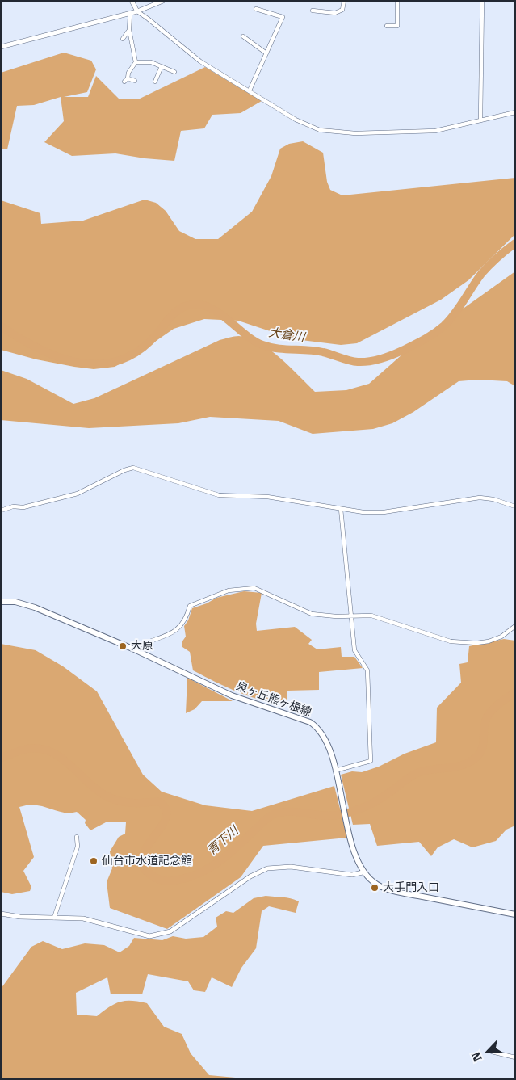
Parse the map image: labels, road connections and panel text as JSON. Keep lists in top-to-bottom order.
{
  "streets": {
    "main road": ["泉ヶ丘熊ヶ根線"]
  },
  "water": ["大倉川", "青下川"],
  "places": ["大原", "仙台市水道記念館", "大手門入口"],
  "north": "bottom left"
}
